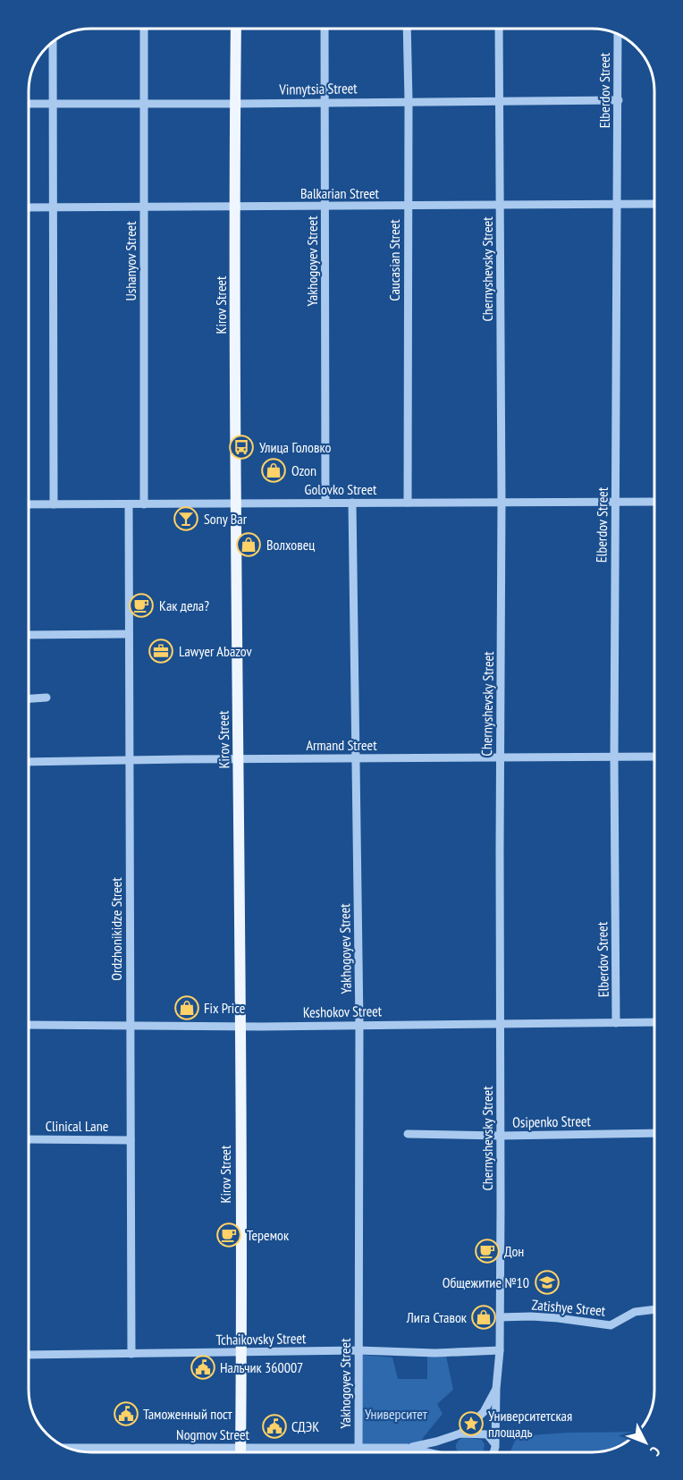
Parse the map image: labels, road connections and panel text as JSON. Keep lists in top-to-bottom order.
{
  "streets": {
    "main road": ["Kirov Street"],
    "street": [
      "Vinnytsia Street",
      "Elberdov Street",
      "Balkarian Street",
      "Caucasian Street",
      "Ushanyov Street",
      "Yakhogoyev Street",
      "Chernyshevsky Street",
      "Golovko Street",
      "Armand Street",
      "Ordzhonikidze Street",
      "Keshokov Street",
      "Osipenko Street",
      "Clinical Lane",
      "Zatishye Street",
      "Tchaikovsky Street",
      "Nogmov Street"
    ]
  },
  "crossings": [
    ["Vinnytsia Street", "Elberdov Street"],
    ["Vinnytsia Street", "Caucasian Street"],
    ["Vinnytsia Street", "Ushanyov Street"],
    ["Vinnytsia Street", "Yakhogoyev Street"],
    ["Vinnytsia Street", "Chernyshevsky Street"],
    ["Vinnytsia Street", "Kirov Street"],
    ["Elberdov Street", "Balkarian Street"],
    ["Elberdov Street", "Golovko Street"],
    ["Elberdov Street", "Armand Street"],
    ["Elberdov Street", "Keshokov Street"],
    ["Balkarian Street", "Caucasian Street"],
    ["Balkarian Street", "Ushanyov Street"],
    ["Balkarian Street", "Yakhogoyev Street"],
    ["Balkarian Street", "Chernyshevsky Street"],
    ["Balkarian Street", "Kirov Street"],
    ["Caucasian Street", "Golovko Street"],
    ["Ushanyov Street", "Golovko Street"],
    ["Yakhogoyev Street", "Golovko Street"],
    ["Yakhogoyev Street", "Armand Street"],
    ["Yakhogoyev Street", "Keshokov Street"],
    ["Yakhogoyev Street", "Tchaikovsky Street"],
    ["Yakhogoyev Street", "Nogmov Street"],
    ["Chernyshevsky Street", "Golovko Street"],
    ["Chernyshevsky Street", "Armand Street"],
    ["Chernyshevsky Street", "Keshokov Street"],
    ["Chernyshevsky Street", "Osipenko Street"],
    ["Chernyshevsky Street", "Zatishye Street"],
    ["Chernyshevsky Street", "Tchaikovsky Street"],
    ["Kirov Street", "Golovko Street"],
    ["Kirov Street", "Armand Street"],
    ["Kirov Street", "Keshokov Street"],
    ["Kirov Street", "Tchaikovsky Street"],
    ["Kirov Street", "Nogmov Street"],
    ["Golovko Street", "Ordzhonikidze Street"],
    ["Armand Street", "Ordzhonikidze Street"],
    ["Ordzhonikidze Street", "Keshokov Street"],
    ["Ordzhonikidze Street", "Clinical Lane"],
    ["Ordzhonikidze Street", "Tchaikovsky Street"]
  ],
  "parks": ["Университет"],
  "places": {
    "bus stop": ["Улица Головко"],
    "shop": [
      "Ozon",
      "Волховец",
      "Fix Price",
      "Лига Ставок"
    ],
    "bar": ["Sony Bar"],
    "cafe": ["Как дела?", "Теремок", "Дон"],
    "office": ["Lawyer Abazov"],
    "school or university": ["Общежитие №10"],
    "public building": ["Нальчик 360007", "Таможенный пост", "СДЭК"],
    "place": ["Университетская площадь"]
  },
  "north": "bottom right"
}
